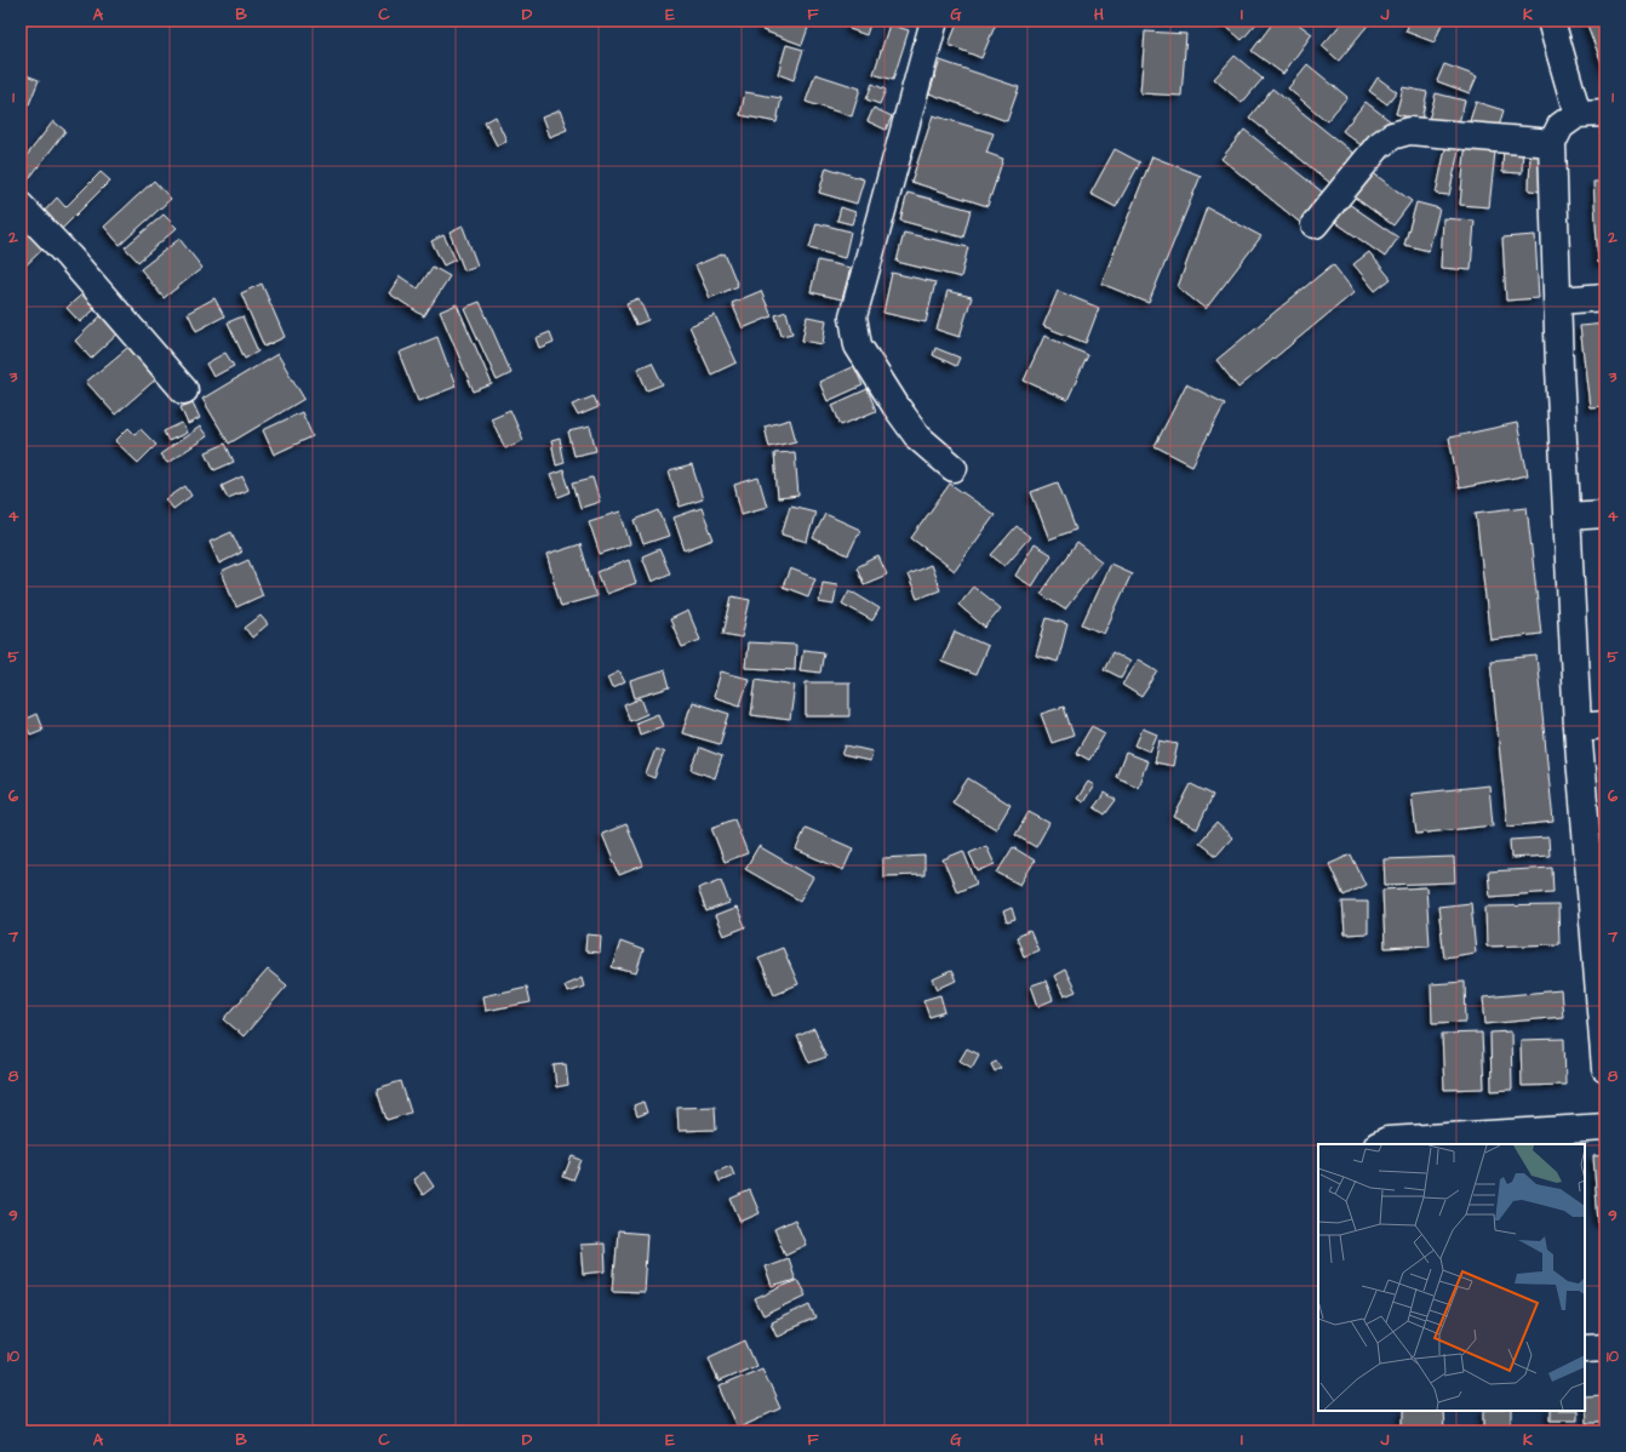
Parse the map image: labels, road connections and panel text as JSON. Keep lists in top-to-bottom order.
{
  "grid": {
    "columns": [
      "A",
      "B",
      "C",
      "D",
      "E",
      "F",
      "G",
      "H",
      "I",
      "J",
      "K"
    ],
    "rows": [
      "1",
      "2",
      "3",
      "4",
      "5",
      "6",
      "7",
      "8",
      "9",
      "10"
    ]
  }
}
